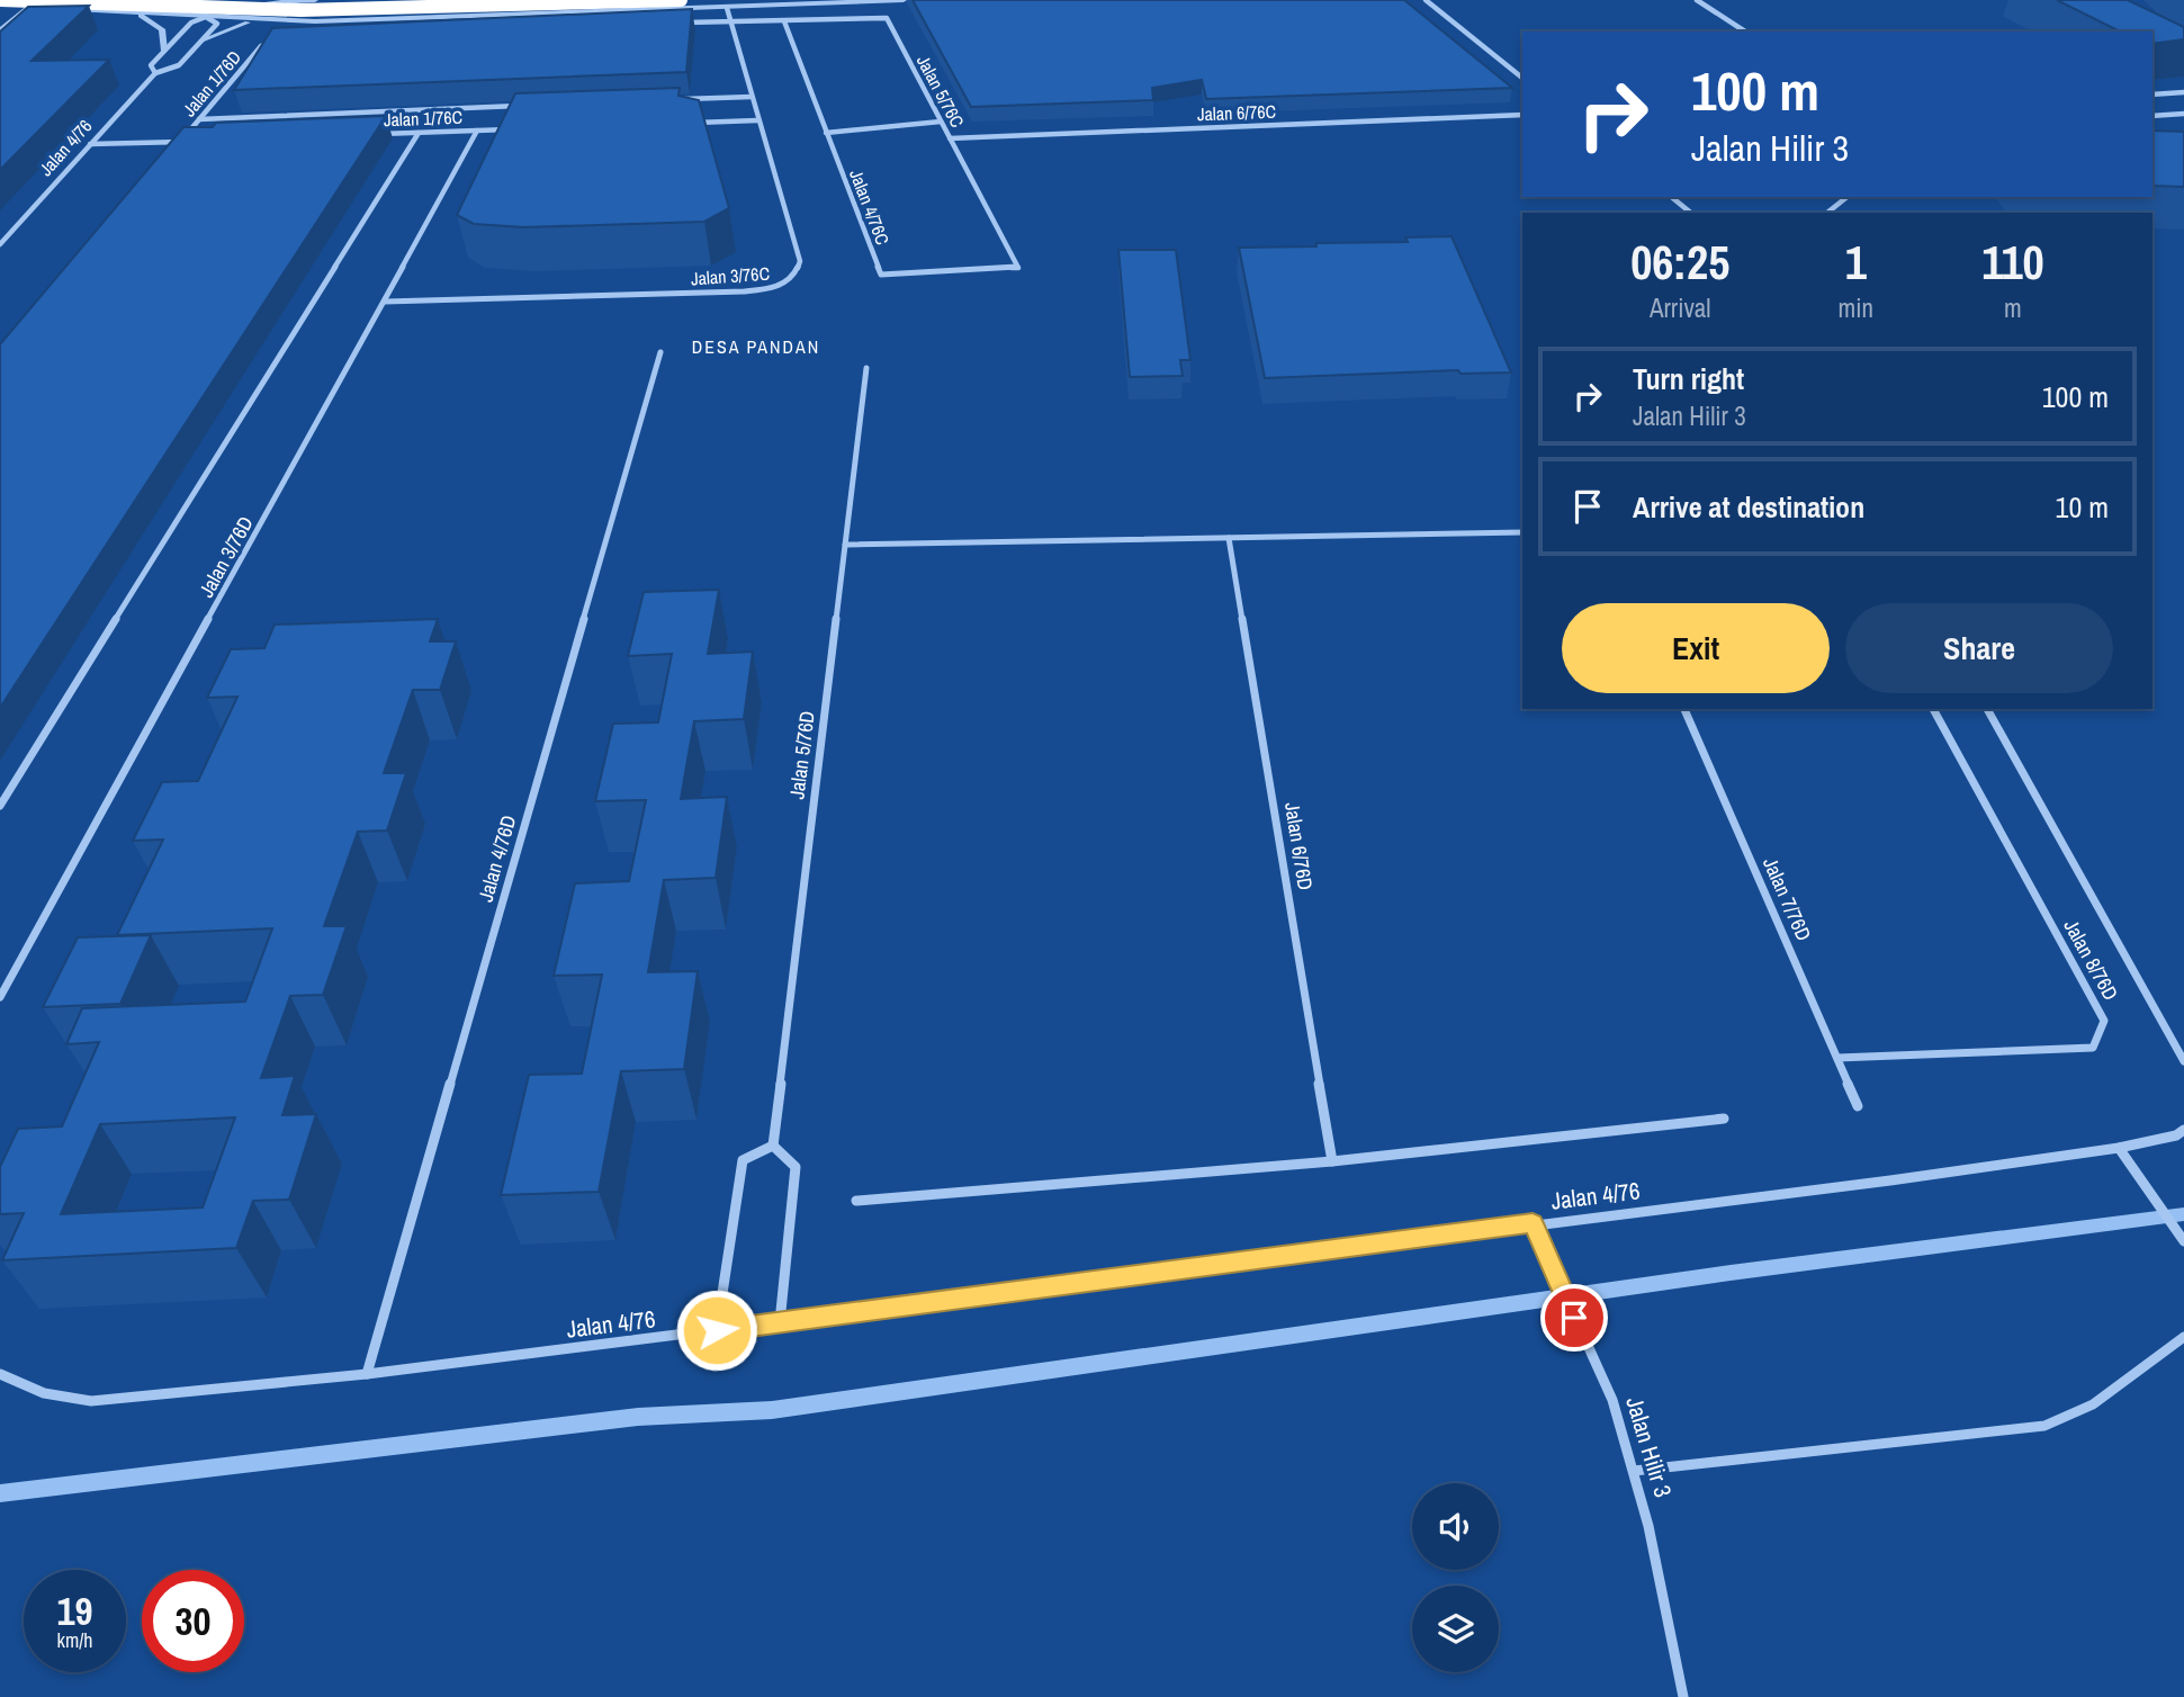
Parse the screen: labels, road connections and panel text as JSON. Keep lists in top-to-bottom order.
{
  "streets": {
    "street": [
      "Jalan 1/76D",
      "Jalan 5/76C",
      "Jalan 6/76C",
      "Jalan 1/76C",
      "Jalan 4/76",
      "Jalan 4/76C",
      "Jalan 3/76C",
      "Jalan 3/76D",
      "Jalan 5/76D",
      "Jalan 6/76D",
      "Jalan 4/76D",
      "Jalan 7/76D",
      "Jalan 8/76D",
      "Jalan Hilir 3"
    ]
  },
  "crossings": [
    ["Jalan 1/76D", "Jalan 1/76C"],
    ["Jalan 5/76C", "Jalan 6/76C"],
    ["Jalan 5/76C", "Jalan 4/76C"],
    ["Jalan 1/76C", "Jalan 3/76D"],
    ["Jalan 4/76", "Jalan 4/76D"],
    ["Jalan 4/76", "Jalan Hilir 3"],
    ["Jalan 3/76C", "Jalan 3/76D"],
    ["Jalan 7/76D", "Jalan 8/76D"]
  ],
  "districts": ["DESA PANDAN"],
  "page": {
    "turn": ["100 m", "Jalan Hilir 3"],
    "eta": [
      "06:25",
      "Arrival",
      "1",
      "min",
      "110",
      "m"
    ],
    "list": [
      {
        "name": "Turn right",
        "note": "Jalan Hilir 3",
        "value": "100 m"
      },
      {
        "name": "Arrive at destination",
        "value": "10 m"
      }
    ],
    "buttons": ["Exit", "Share"],
    "speed": "19 km/h",
    "limit": "30"
  }
}
